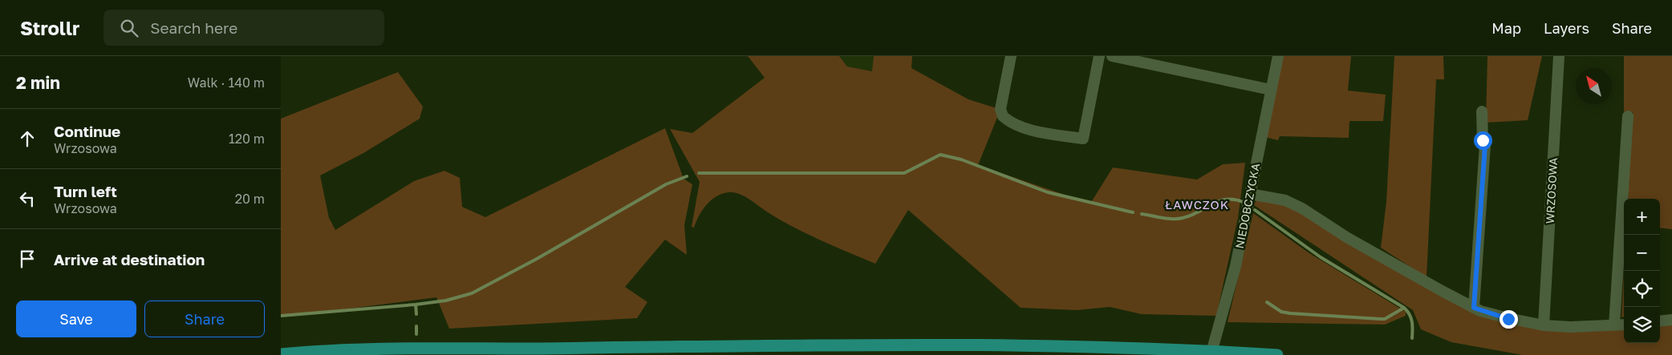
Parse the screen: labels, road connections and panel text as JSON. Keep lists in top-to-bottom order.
{
  "streets": {
    "street": ["WRZOSOWA", "NIEDOBCZYCKA"]
  },
  "districts": ["ŁAWCZOK"],
  "north": "top left",
  "page": {
    "header": "Strollr",
    "search": "Search here",
    "nav": ["Map", "Layers", "Share"],
    "heading": ["2 min", "Walk · 140 m"],
    "list": [
      ["Continue", "Wrzosowa", "120 m"],
      ["Turn left", "Wrzosowa", "20 m"],
      "Arrive at destination"
    ],
    "map_buttons": ["+", "−"],
    "buttons": ["Save", "Share"]
  }
}
